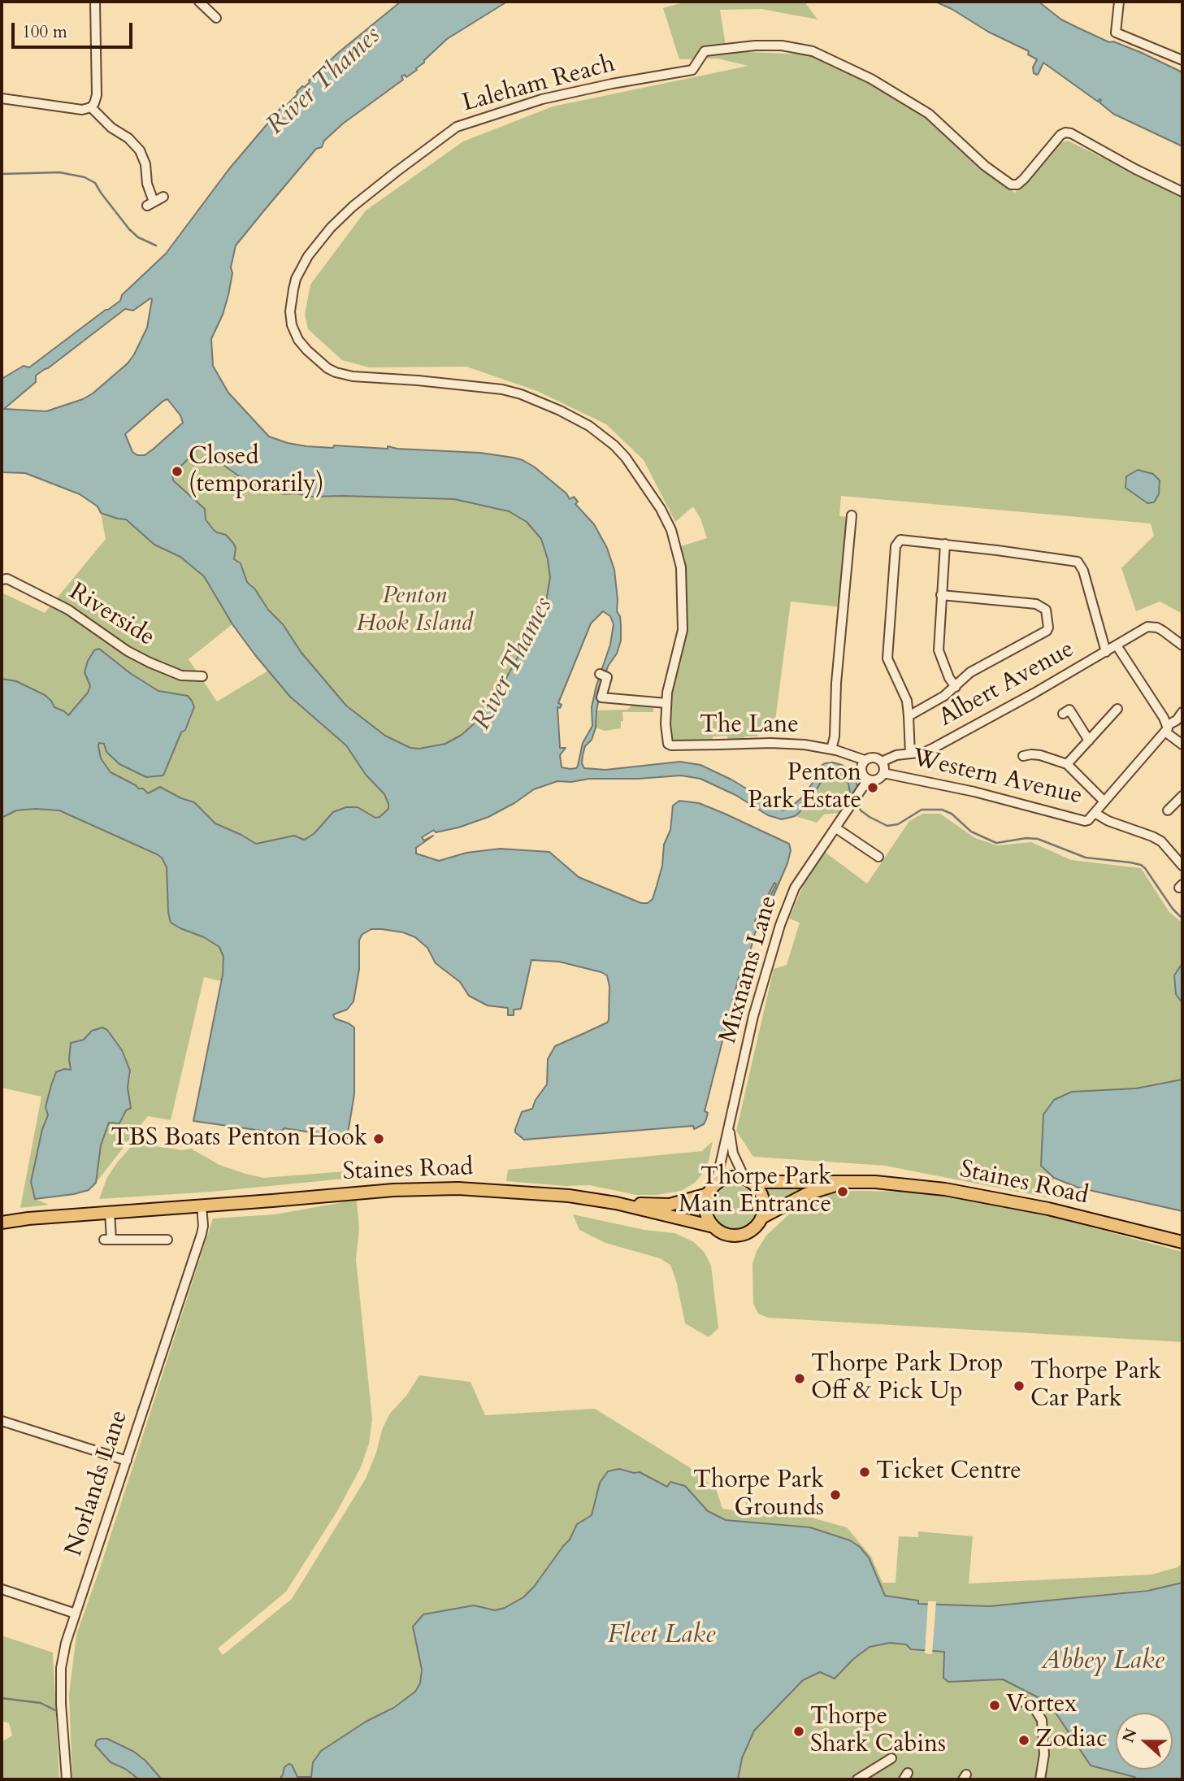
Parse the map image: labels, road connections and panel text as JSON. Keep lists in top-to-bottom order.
{
  "streets": {
    "main road": ["Staines Road"],
    "street": [
      "Laleham Reach",
      "Riverside",
      "Albert Avenue",
      "The Lane",
      "Western Avenue",
      "Mixnams Lane",
      "Norlands Lane"
    ]
  },
  "crossings": [
    ["Laleham Reach", "The Lane"],
    ["Albert Avenue", "The Lane"],
    ["Albert Avenue", "Western Avenue"],
    ["Albert Avenue", "Mixnams Lane"],
    ["The Lane", "Western Avenue"],
    ["The Lane", "Mixnams Lane"],
    ["Western Avenue", "Mixnams Lane"],
    ["Mixnams Lane", "Staines Road"],
    ["Staines Road", "Norlands Lane"]
  ],
  "water": ["River Thames", "Fleet Lake", "Abbey Lake"],
  "parks": ["Penton Hook Island"],
  "places": [
    "Closed (temporarily)",
    "Penton Park Estate",
    "TBS Boats Penton Hook",
    "Thorpe Park Main Entrance",
    "Thorpe Park Drop Off & Pick Up",
    "Thorpe Park Car Park",
    "Ticket Centre",
    "Thorpe Park Grounds",
    "Vortex",
    "Thorpe Shark Cabins",
    "Zodiac"
  ],
  "scale_bar": "100 m",
  "north": "left"
}
